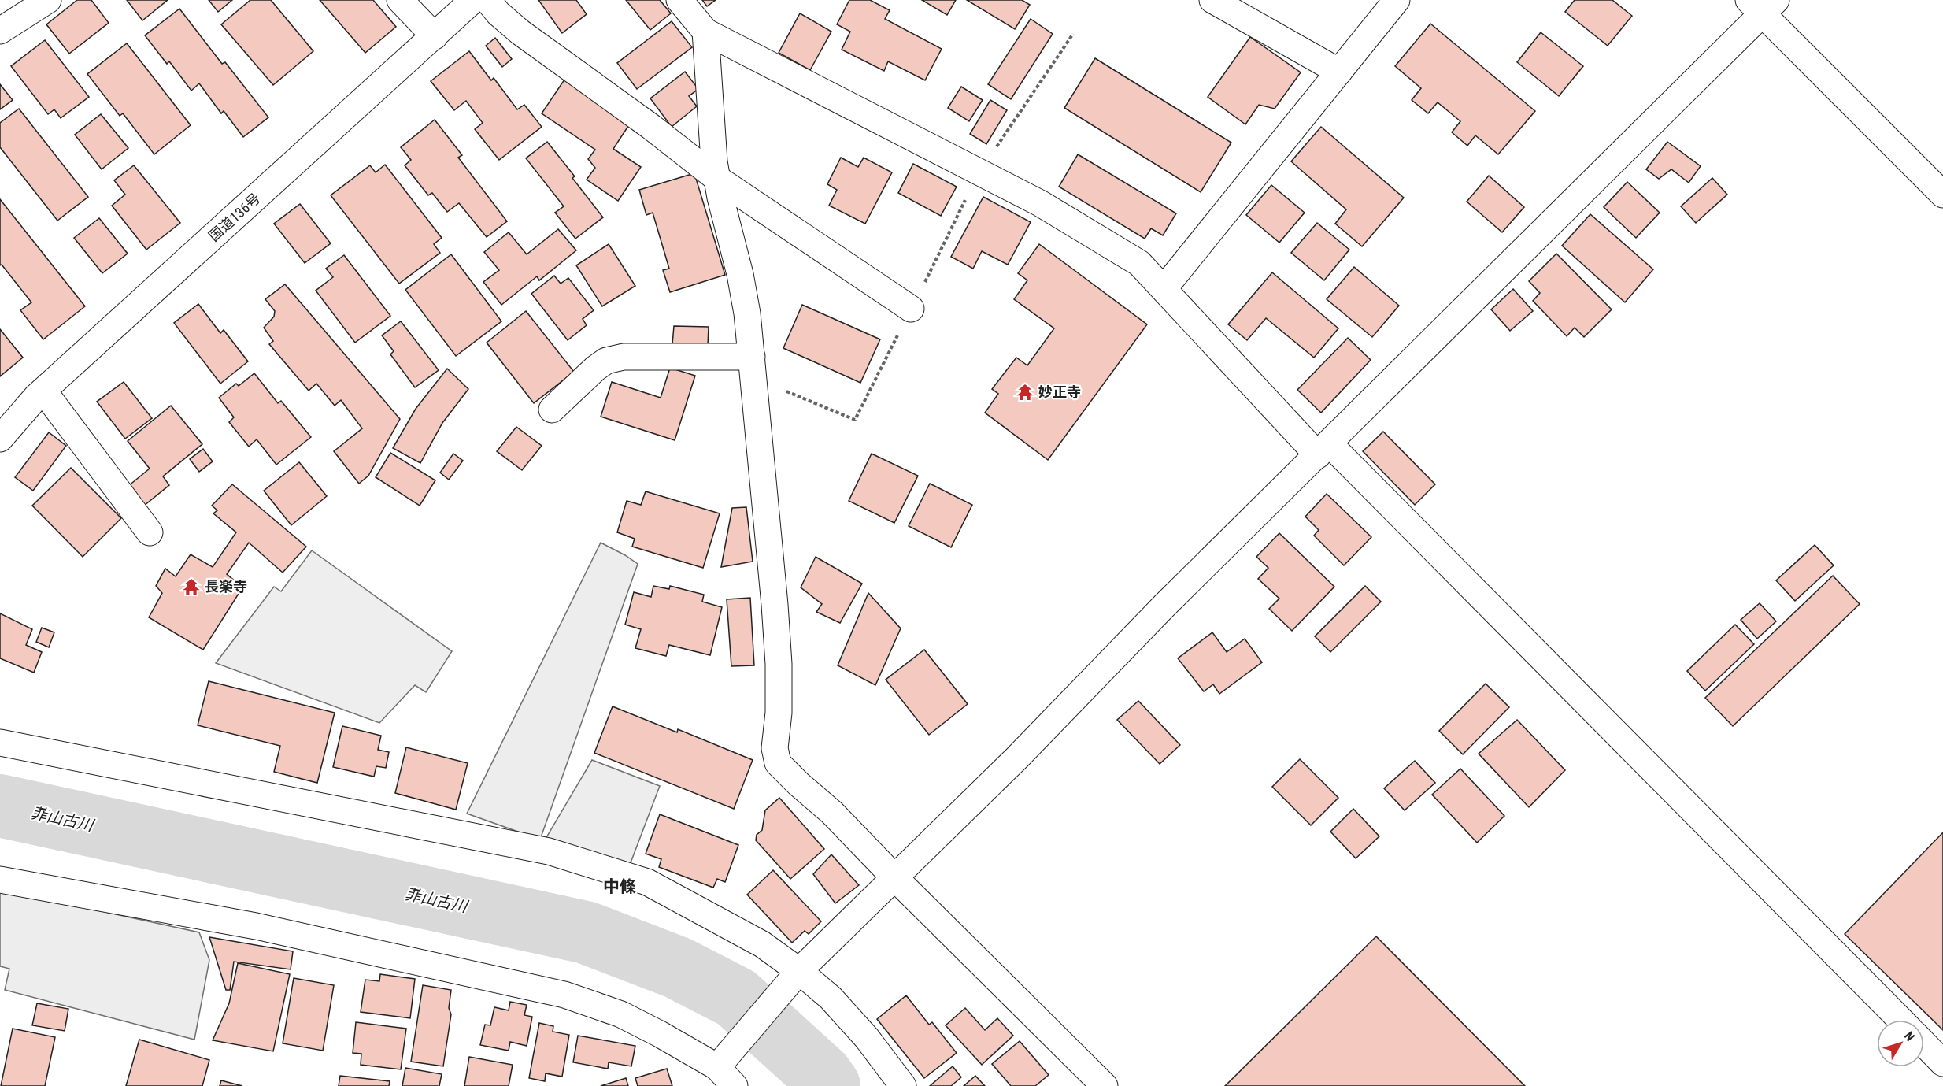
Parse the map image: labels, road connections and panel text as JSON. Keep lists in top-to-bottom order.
{
  "streets": {
    "main road": ["国道136号"]
  },
  "districts": ["中條"],
  "water": ["菲山古川"],
  "places": {
    "temple": ["妙正寺", "長楽寺"]
  },
  "north": "top right"
}
